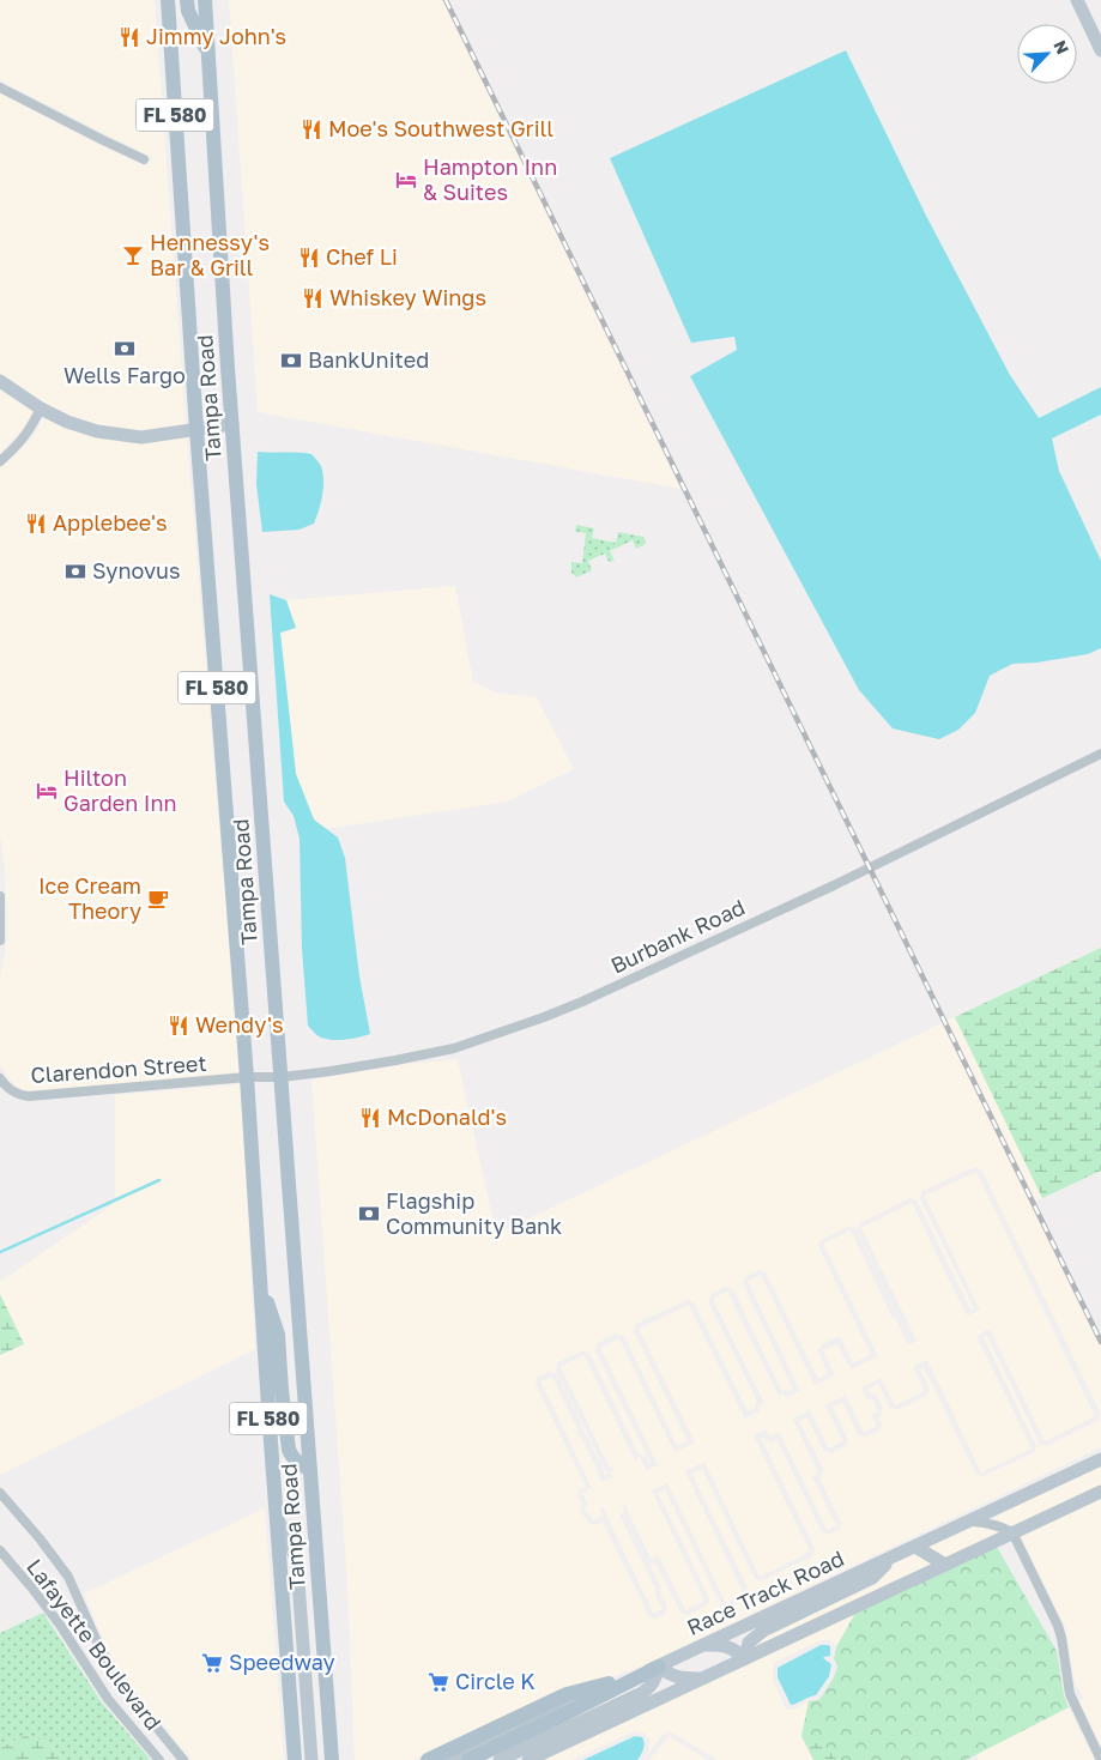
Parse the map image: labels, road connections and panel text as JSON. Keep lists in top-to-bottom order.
{
  "streets": {
    "main road": ["FL 580", "Tampa Road", "Race Track Road"],
    "street": ["Burbank Road", "Clarendon Street", "Lafayette Boulevard"]
  },
  "crossings": [
    ["FL 580", "Tampa Road"],
    ["Tampa Road", "Burbank Road"],
    ["Tampa Road", "Clarendon Street"],
    ["Burbank Road", "Clarendon Street"]
  ],
  "places": {
    "restaurant": [
      "Jimmy John's",
      "Moe's Southwest Grill",
      "Chef Li",
      "Whiskey Wings",
      "Applebee's",
      "Wendy's",
      "McDonald's"
    ],
    "hotel": ["Hampton Inn & Suites", "Hilton Garden Inn"],
    "bar": ["Hennessy's Bar & Grill"],
    "bank": [
      "Wells Fargo",
      "BankUnited",
      "Synovus",
      "Flagship Community Bank"
    ],
    "cafe": ["Ice Cream Theory"],
    "supermarket": ["Speedway", "Circle K"]
  },
  "north": "top right"
}
